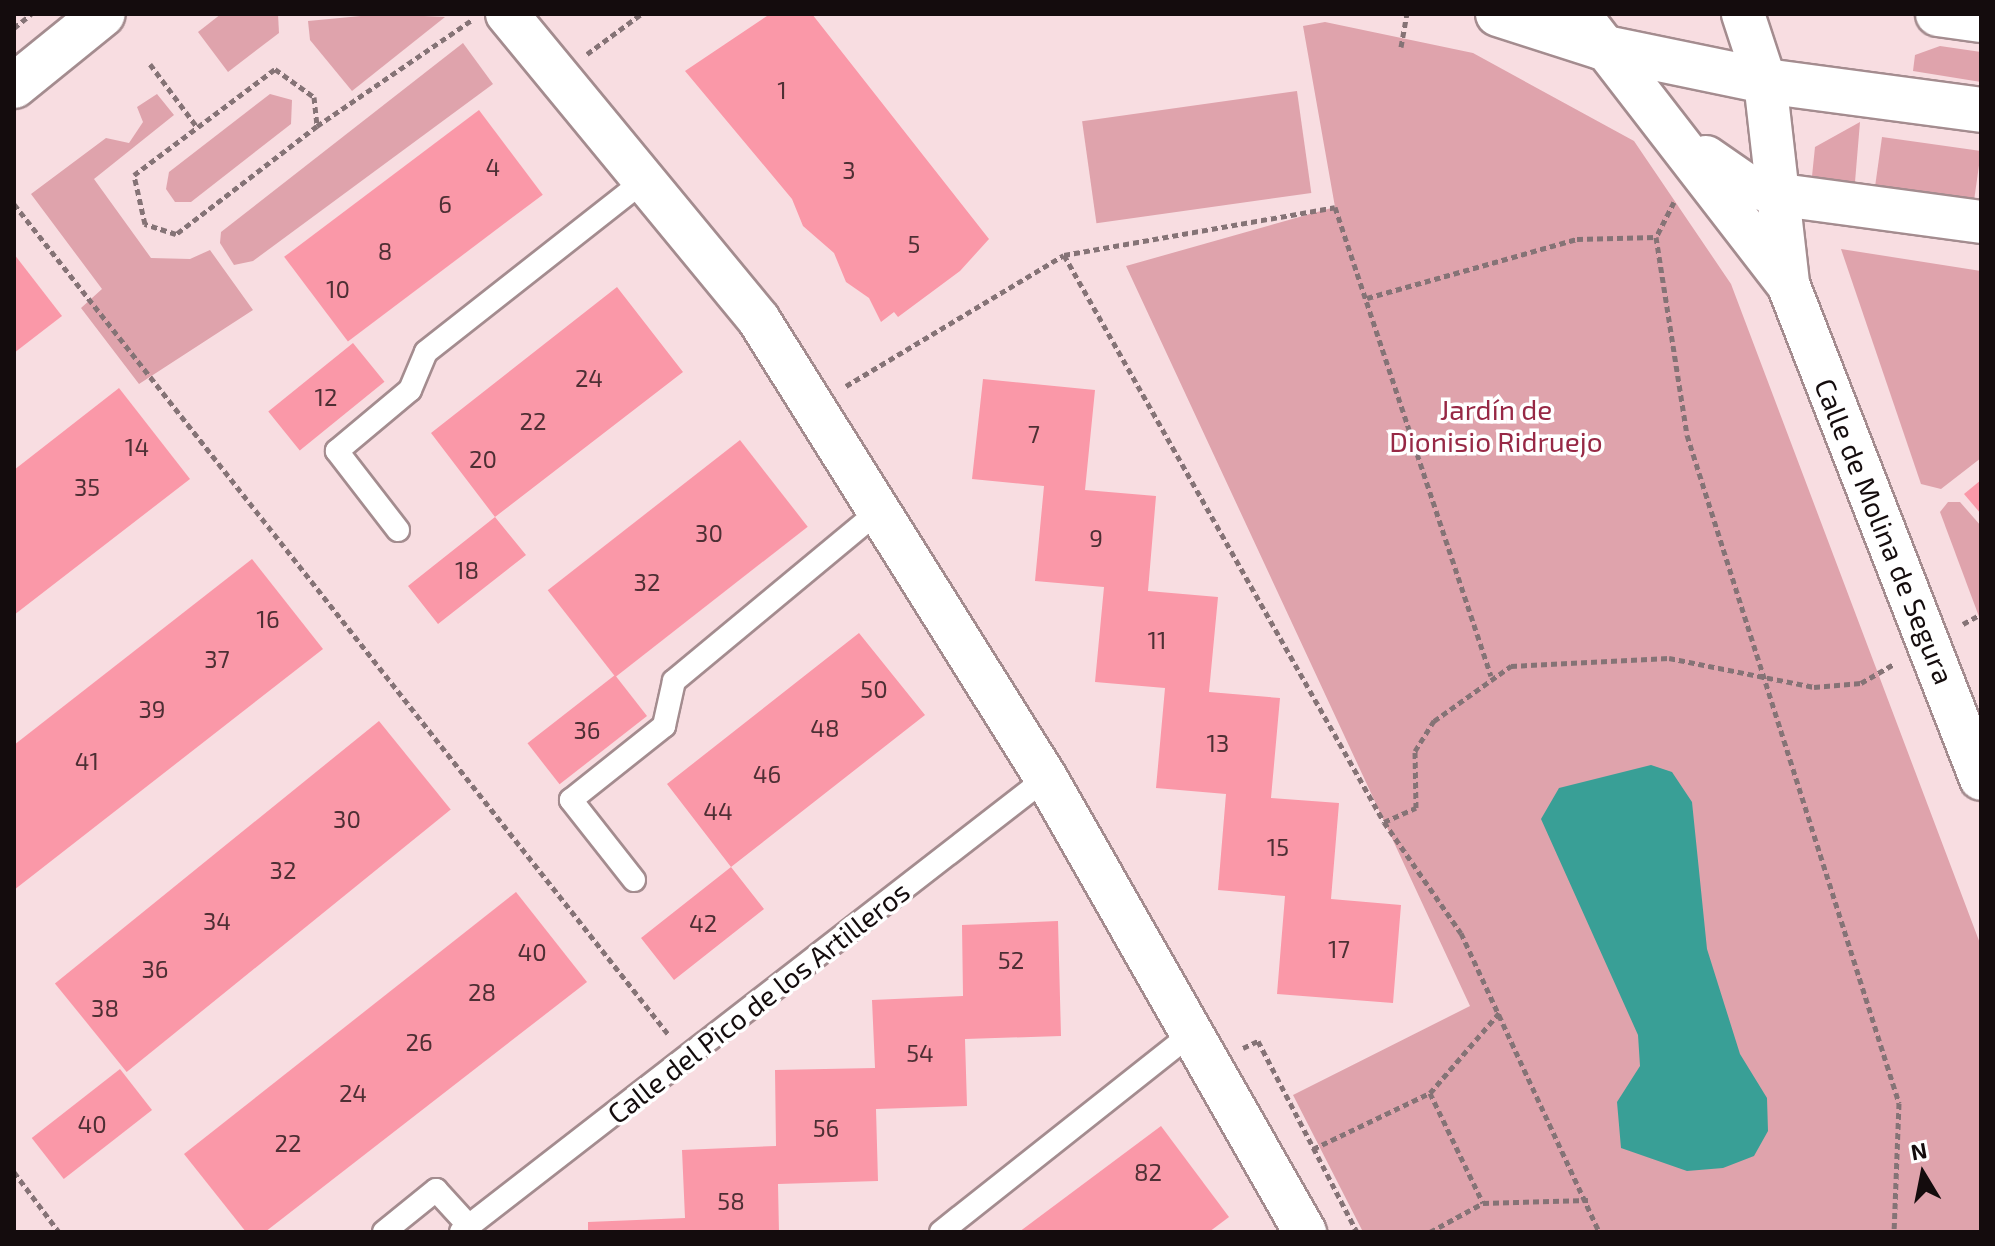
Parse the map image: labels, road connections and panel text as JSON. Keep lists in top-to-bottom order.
{
  "streets": {
    "street": ["Calle de Molina de Segura"],
    "lane": ["Calle del Pico de los Artilleros"]
  },
  "parks": ["Jardín de Dionisio Ridruejo"],
  "house_numbers": [
    "1",
    "4",
    "3",
    "6",
    "5",
    "8",
    "10",
    "24",
    "12",
    "22",
    "7",
    "14",
    "20",
    "35",
    "30",
    "9",
    "18",
    "32",
    "16",
    "11",
    "37",
    "50",
    "39",
    "48",
    "36",
    "13",
    "41",
    "46",
    "44",
    "30",
    "15",
    "32",
    "34",
    "42",
    "17",
    "40",
    "52",
    "36",
    "28",
    "38",
    "26",
    "54",
    "24",
    "40",
    "56",
    "22",
    "82",
    "58"
  ],
  "north": "top"
}
